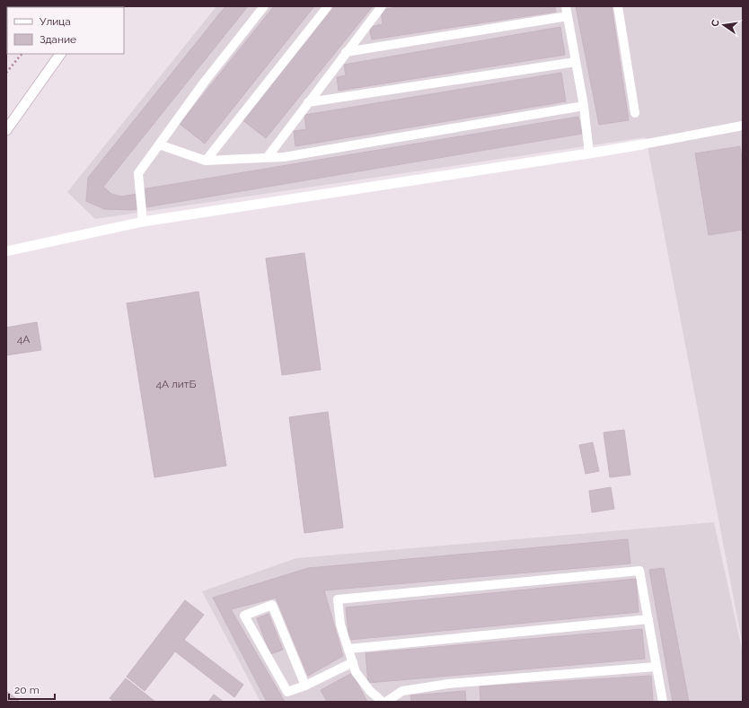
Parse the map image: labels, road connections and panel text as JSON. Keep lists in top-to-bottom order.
{
  "house_numbers": ["4А", "4А литБ"],
  "legend": ["Улица", "Здание"],
  "scale_bar": "20 m",
  "north": "left"
}
